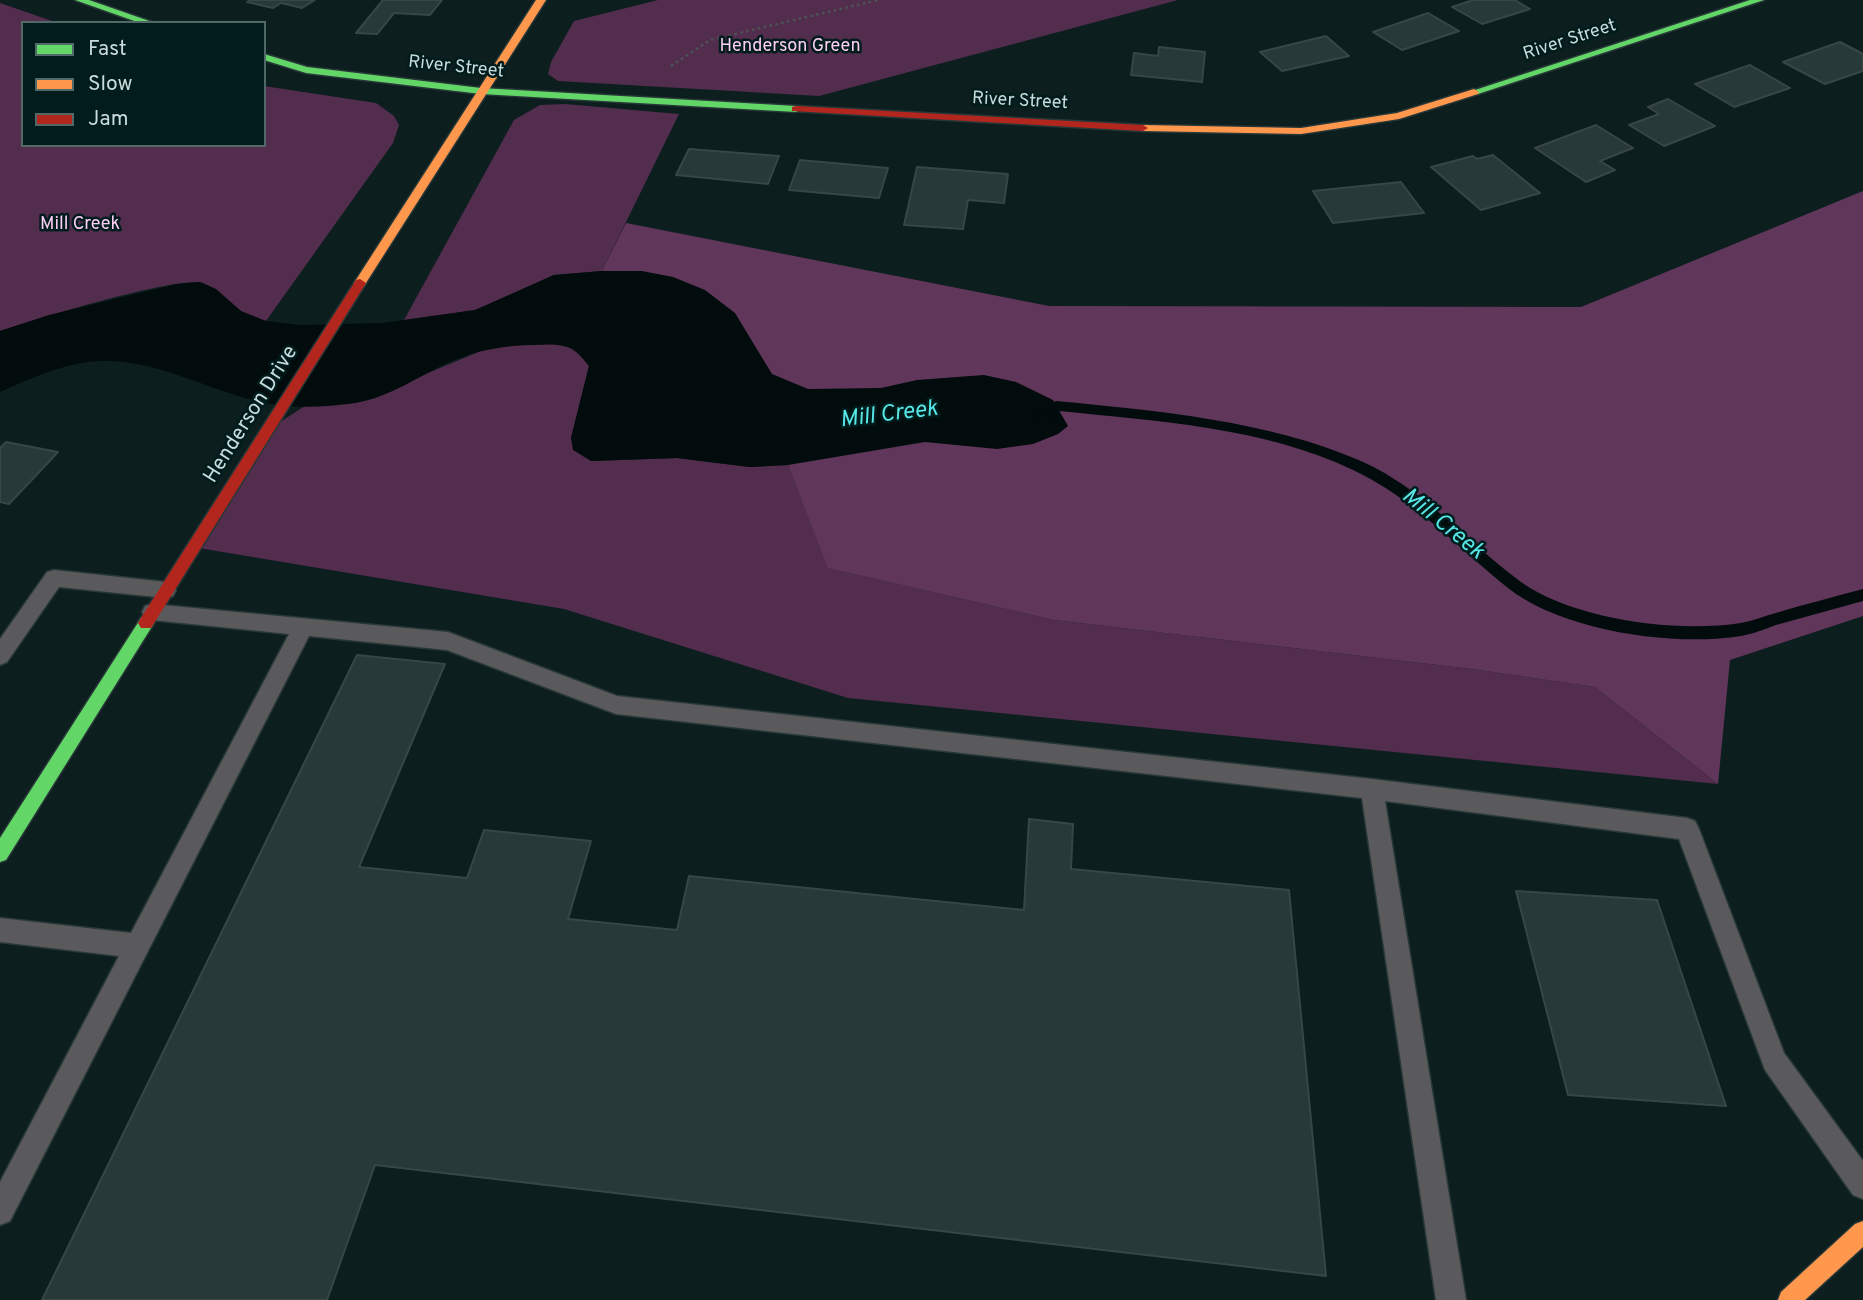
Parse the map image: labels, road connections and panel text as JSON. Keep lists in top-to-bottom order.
{
  "streets": {
    "street": ["River Street", "Henderson Drive"]
  },
  "crossings": [
    ["River Street", "Henderson Drive"]
  ],
  "water": ["Mill Creek"],
  "parks": ["Henderson Green", "Mill Creek"],
  "legend": ["Fast", "Slow", "Jam"]
}
